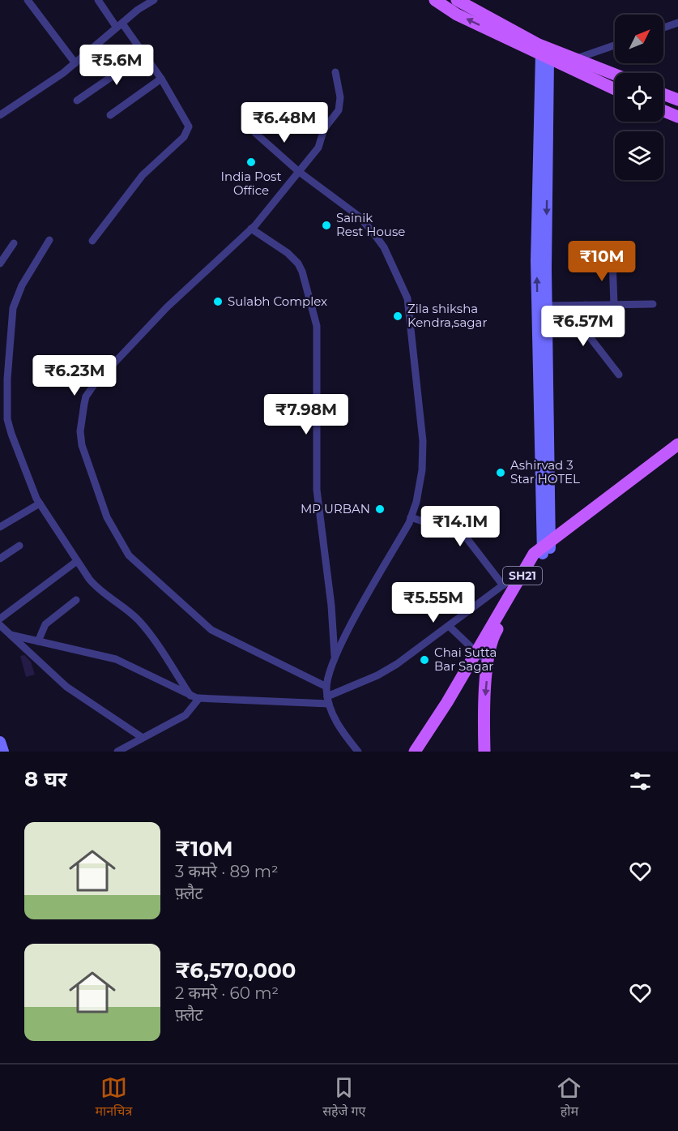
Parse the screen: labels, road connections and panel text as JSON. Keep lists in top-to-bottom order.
{
  "streets": {
    "main road": ["SH21"]
  },
  "places": [
    "India Post Office",
    "Sainik Rest House",
    "Sulabh Complex",
    "Zila shiksha Kendra,sagar",
    "Ashirvad 3 Star HOTEL",
    "MP URBAN",
    "Chai Sutta Bar Sagar"
  ],
  "north": "top right",
  "page": {
    "price": [
      "₹5.6M",
      "₹6.48M",
      "₹10M",
      "₹6.57M",
      "₹6.23M",
      "₹7.98M",
      "₹14.1M",
      "₹5.55M"
    ],
    "heading": "8 घर",
    "list": [
      {
        "name": "₹10M",
        "note": "3 कमरे · 89 m² · फ़्लैट"
      },
      {
        "name": "₹6,570,000",
        "note": "2 कमरे · 60 m² · फ़्लैट"
      }
    ],
    "tabs": ["मानचित्र", "सहेजे गए", "होम"]
  }
}
